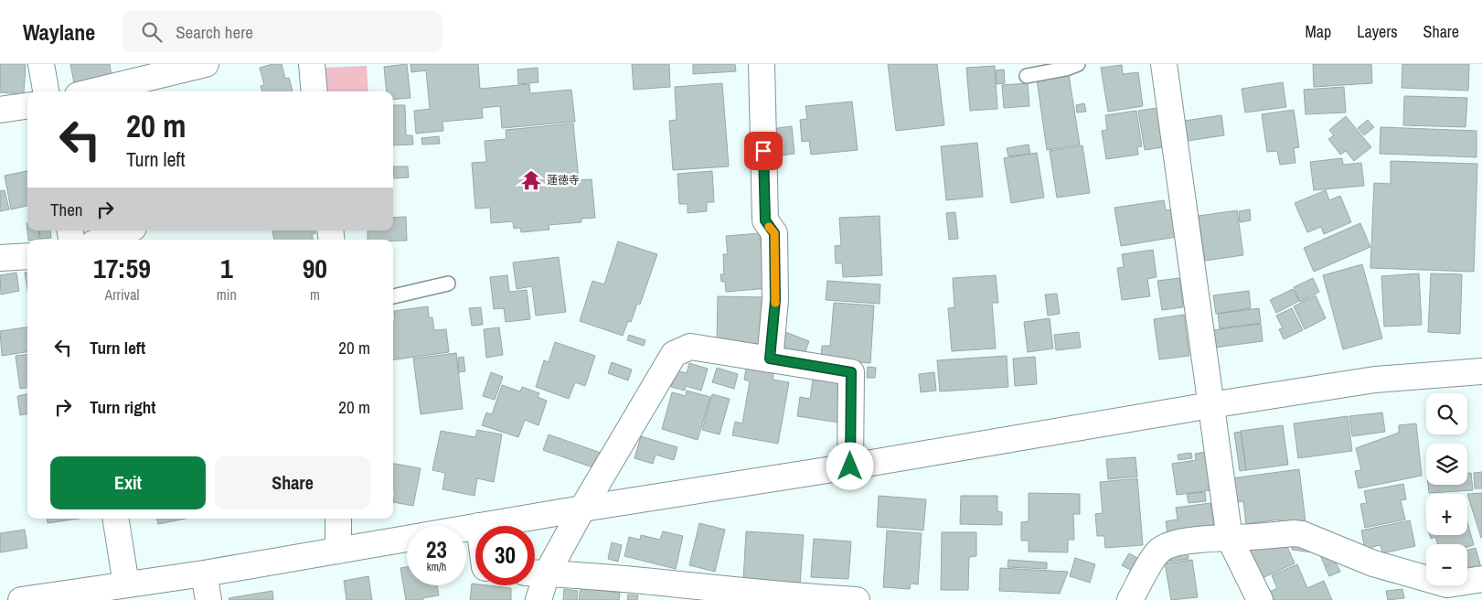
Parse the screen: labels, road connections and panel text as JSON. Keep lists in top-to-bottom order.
{
  "places": {
    "temple": ["蓮徳寺"]
  },
  "page": {
    "header": "Waylane",
    "search": "Search here",
    "nav": ["Map", "Layers", "Share"],
    "turn": ["20 m", "Turn left"],
    "then": "Then",
    "eta": [
      "17:59",
      "Arrival",
      "1",
      "min",
      "90",
      "m"
    ],
    "list": [
      {
        "name": "Turn left",
        "value": "20 m"
      },
      {
        "name": "Turn right",
        "value": "20 m"
      }
    ],
    "map_buttons": ["+", "−"],
    "buttons": ["Exit", "Share"],
    "speed": "23 km/h",
    "limit": "30"
  }
}
